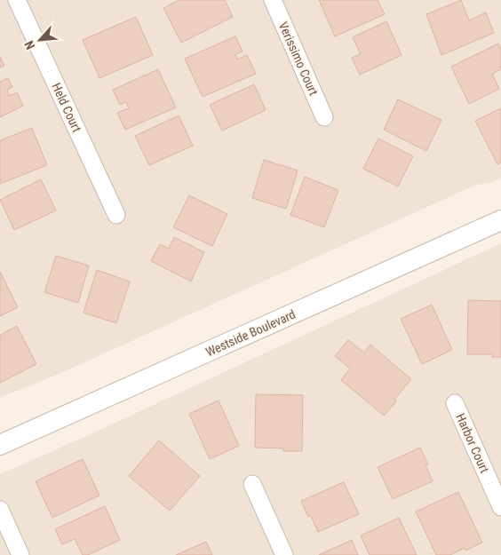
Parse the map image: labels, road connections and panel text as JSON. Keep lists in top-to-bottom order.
{
  "streets": {
    "street": [
      "Verissimo Court",
      "Held Court",
      "Westside Boulevard",
      "Harbor Court"
    ]
  },
  "north": "bottom left"
}
